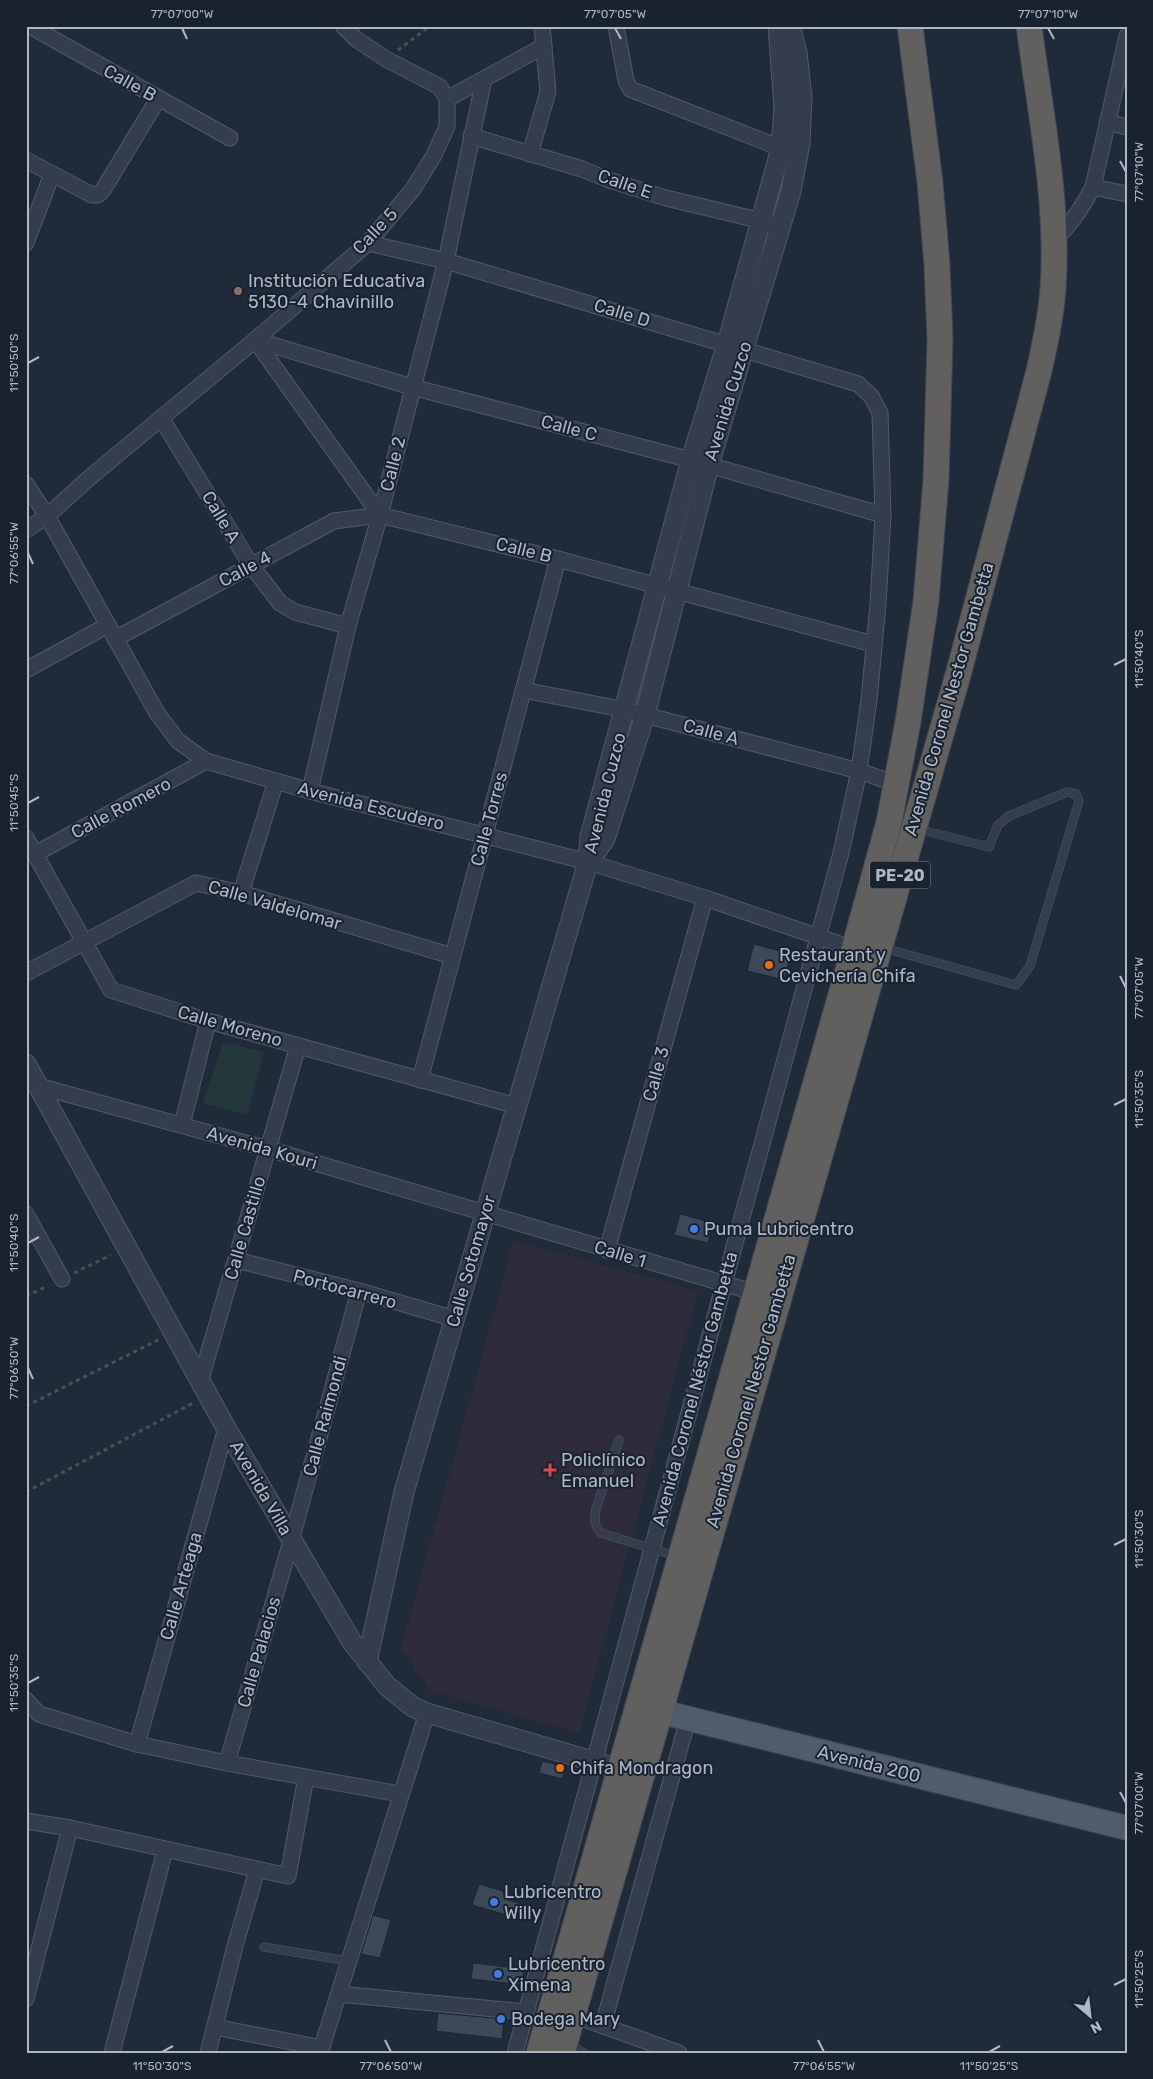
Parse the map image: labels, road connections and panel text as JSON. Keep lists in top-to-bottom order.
{
  "streets": {
    "highway": ["Avenida Coronel Nestor Gambetta", "PE-20"],
    "main road": ["Avenida 200"],
    "street": [
      "Calle B",
      "Calle E",
      "Calle 5",
      "Calle D",
      "Avenida Cuzco",
      "Calle C",
      "Calle 2",
      "Calle A",
      "Calle 4",
      "Avenida Escudero",
      "Calle Romero",
      "Calle Torres",
      "Calle Valdelomar",
      "Calle Moreno",
      "Calle 3",
      "Avenida Kouri",
      "Calle Castillo",
      "Calle 1",
      "Calle Sotomayor",
      "Portocarrero",
      "Avenida Coronel Néstor Gambetta",
      "Calle Raimondi",
      "Avenida Villa",
      "Calle Arteaga",
      "Calle Palacios"
    ]
  },
  "crossings": [
    ["Calle B", "Avenida Cuzco"],
    ["Calle B", "Calle 2"],
    ["Calle B", "Calle 4"],
    ["Calle B", "Calle Torres"],
    ["Calle B", "Avenida Coronel Néstor Gambetta"],
    ["Calle E", "Avenida Cuzco"],
    ["Calle E", "Calle 2"],
    ["Calle 5", "Calle D"],
    ["Calle 5", "Calle C"],
    ["Calle 5", "Calle A"],
    ["Calle 5", "Avenida Escudero"],
    ["Calle D", "Avenida Cuzco"],
    ["Calle D", "Calle 2"],
    ["Calle D", "Avenida Coronel Néstor Gambetta"],
    ["Avenida Cuzco", "Calle C"],
    ["Avenida Cuzco", "Calle A"],
    ["Avenida Cuzco", "Avenida Escudero"],
    ["Avenida Cuzco", "Calle Sotomayor"],
    ["Calle C", "Calle 2"],
    ["Calle C", "Avenida Coronel Néstor Gambetta"],
    ["Calle 2", "Calle A"],
    ["Calle 2", "Calle 4"],
    ["Calle 2", "Avenida Escudero"],
    ["Calle A", "Calle 4"],
    ["Calle A", "Avenida Coronel Nestor Gambetta"],
    ["Calle A", "Calle Torres"],
    ["Calle A", "Avenida Coronel Néstor Gambetta"],
    ["Calle 4", "Avenida Escudero"],
    ["Avenida Coronel Nestor Gambetta", "Avenida Escudero"],
    ["Avenida Coronel Nestor Gambetta", "Calle 1"],
    ["Avenida Coronel Nestor Gambetta", "Avenida Villa"],
    ["Avenida Coronel Nestor Gambetta", "Avenida 200"],
    ["Avenida Escudero", "Calle Romero"],
    ["Avenida Escudero", "Calle Torres"],
    ["Avenida Escudero", "Calle 3"],
    ["Avenida Escudero", "Calle Sotomayor"],
    ["Avenida Escudero", "Avenida Coronel Néstor Gambetta"],
    ["Calle Romero", "Calle Moreno"],
    ["Calle Torres", "Calle Valdelomar"],
    ["Calle Torres", "Calle Moreno"],
    ["Calle Valdelomar", "Calle Moreno"],
    ["Calle Moreno", "Calle Castillo"],
    ["Calle Moreno", "Calle Sotomayor"],
    ["Calle 3", "Calle 1"],
    ["Avenida Kouri", "Calle Castillo"],
    ["Avenida Kouri", "Calle 1"],
    ["Avenida Kouri", "Calle Sotomayor"],
    ["Avenida Kouri", "Avenida Villa"],
    ["Calle Castillo", "Portocarrero"],
    ["Calle Castillo", "Avenida Villa"],
    ["Calle 1", "Calle Sotomayor"],
    ["Calle 1", "Avenida Coronel Néstor Gambetta"],
    ["Calle Sotomayor", "Portocarrero"],
    ["Calle Sotomayor", "Avenida Villa"],
    ["Portocarrero", "Calle Raimondi"],
    ["Avenida Coronel Néstor Gambetta", "Avenida Villa"],
    ["Avenida Coronel Néstor Gambetta", "Avenida 200"],
    ["Calle Raimondi", "Avenida Villa"],
    ["Calle Raimondi", "Calle Palacios"],
    ["Avenida Villa", "Calle Arteaga"],
    ["Avenida Villa", "Calle Palacios"]
  ],
  "places": {
    "other": [
      "Institución Educativa 5130-4 Chavinillo",
      "Restaurant y Cevichería Chifa",
      "Puma Lubricentro",
      "Chifa Mondragon",
      "Lubricentro Willy",
      "Lubricentro Ximena",
      "Bodega Mary"
    ],
    "health": ["Policlínico Emanuel"]
  },
  "north": "bottom right",
  "coordinates": [
    "77°07'00\"W",
    "77°07'05\"W",
    "77°07'10\"W",
    "11°50'50\"S",
    "77°06'55\"W",
    "11°50'40\"S",
    "11°50'45\"S",
    "11°50'35\"S",
    "77°06'50\"W",
    "11°50'30\"S",
    "11°50'25\"S"
  ]
}
